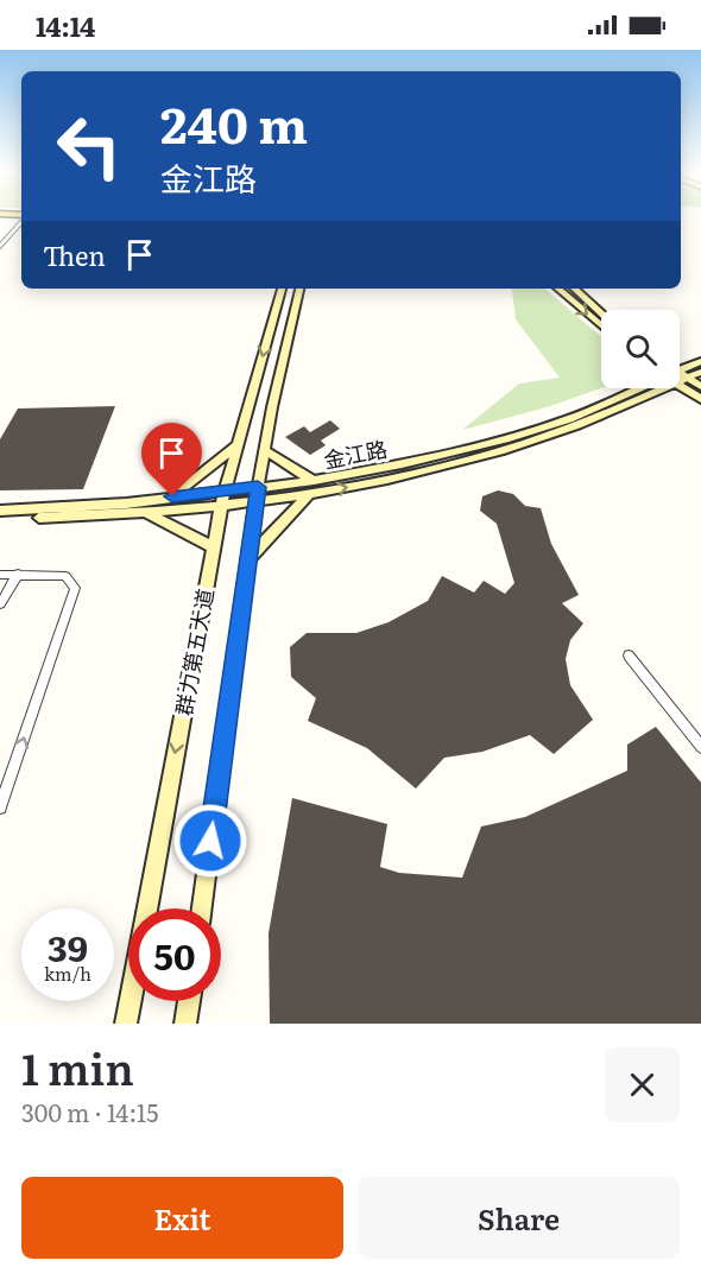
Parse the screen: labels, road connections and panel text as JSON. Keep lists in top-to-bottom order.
{
  "streets": {
    "main road": ["金江路", "群力第五大道"]
  },
  "crossings": [
    ["金江路", "群力第五大道"]
  ],
  "page": {
    "status": "14:14",
    "turn": ["240 m", "金江路"],
    "then": "Then",
    "speed": "39 km/h",
    "limit": "50",
    "heading": ["1 min", "300 m · 14:15"],
    "buttons": ["Exit", "Share"]
  }
}
